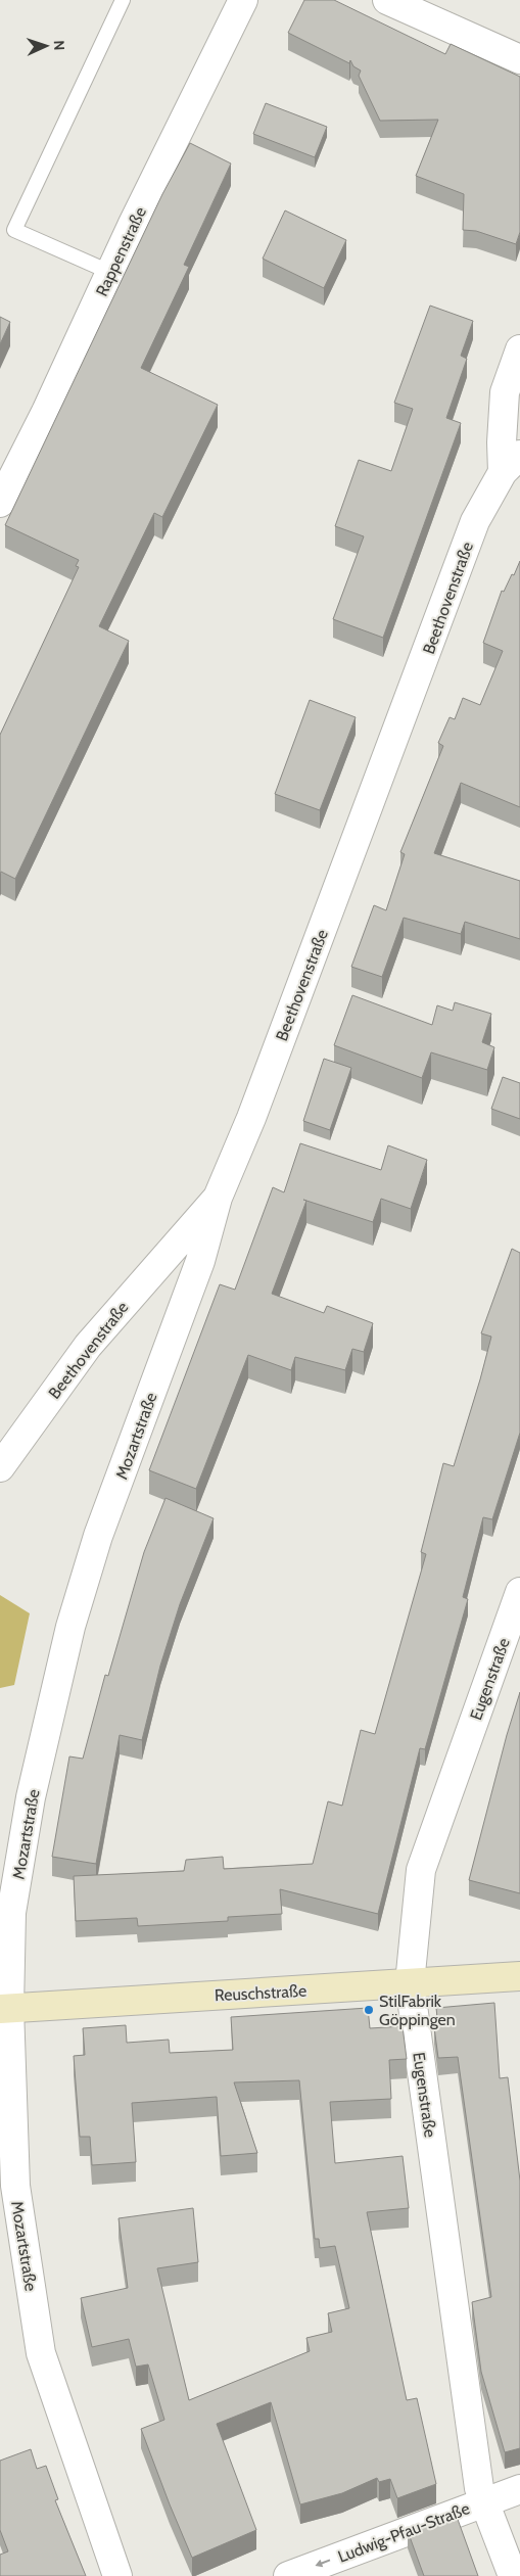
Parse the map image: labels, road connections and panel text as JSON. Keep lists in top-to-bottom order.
{
  "streets": {
    "street": [
      "Rappenstraße",
      "Beethovenstraße",
      "Mozartstraße",
      "Eugenstraße",
      "Reuschstraße",
      "Ludwig-Pfau-Straße"
    ]
  },
  "crossings": [
    ["Beethovenstraße", "Mozartstraße"],
    ["Mozartstraße", "Reuschstraße"],
    ["Eugenstraße", "Reuschstraße"],
    ["Eugenstraße", "Ludwig-Pfau-Straße"]
  ],
  "one_way": ["Ludwig-Pfau-Straße"],
  "places": ["StilFabrik Göppingen"],
  "north": "right"
}
